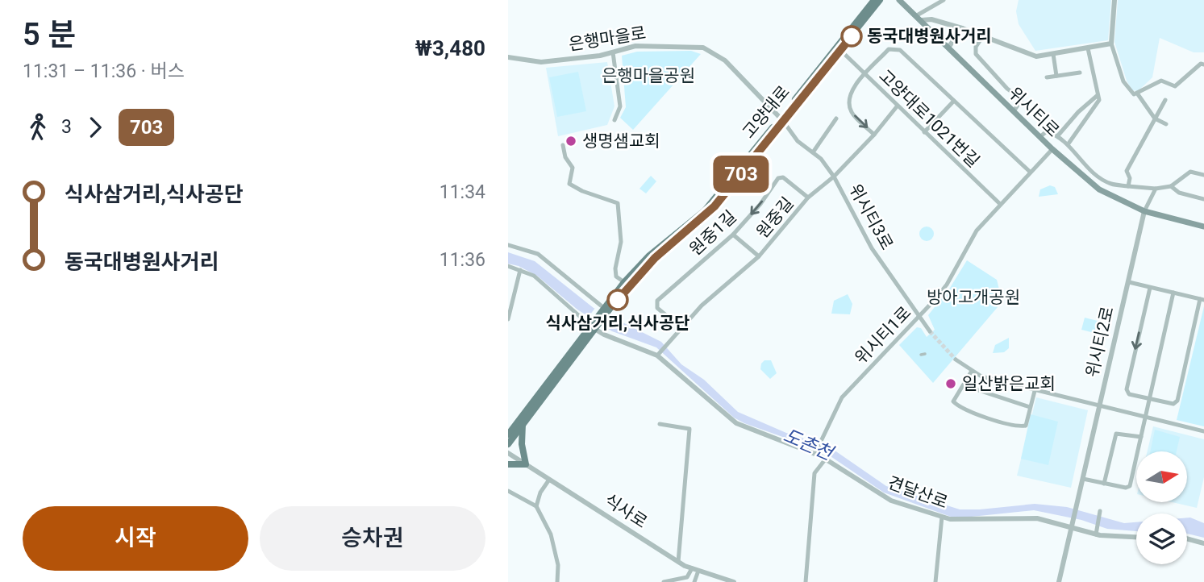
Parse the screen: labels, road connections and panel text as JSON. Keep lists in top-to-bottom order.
{
  "streets": {
    "main road": ["고양대로", "위시티로"],
    "street": [
      "은행마을로",
      "고양대로1021번길",
      "위시티3로",
      "원중길",
      "원중1길",
      "위시티1로",
      "위시티2로",
      "견달산로",
      "식사로"
    ]
  },
  "crossings": [
    ["은행마을로", "고양대로"],
    ["은행마을로", "위시티3로"],
    ["고양대로", "고양대로1021번길"],
    ["고양대로", "위시티3로"],
    ["위시티로", "위시티1로"],
    ["위시티로", "위시티2로"],
    ["고양대로1021번길", "원중길"],
    ["고양대로1021번길", "위시티1로"],
    ["위시티3로", "원중길"],
    ["위시티3로", "위시티1로"],
    ["원중길", "원중1길"],
    ["원중길", "견달산로"],
    ["위시티1로", "견달산로"],
    ["위시티2로", "견달산로"]
  ],
  "water": ["도촌천"],
  "parks": ["은행마을공원", "방아고개공원"],
  "places": [
    "동국대병원사거리",
    "생명샘교회",
    "식사삼거리,식사공단",
    "일산밝은교회"
  ],
  "lines": ["bus line 703"],
  "north": "right",
  "page": {
    "heading": ["5 분", "11:31 – 11:36 · 버스", "₩3,480"],
    "on_map": "703",
    "legs": ["3", "703"],
    "list": [
      {
        "name": "식사삼거리,식사공단",
        "value": "11:34"
      },
      {
        "name": "동국대병원사거리",
        "value": "11:36"
      }
    ],
    "buttons": ["시작", "승차권"]
  }
}
